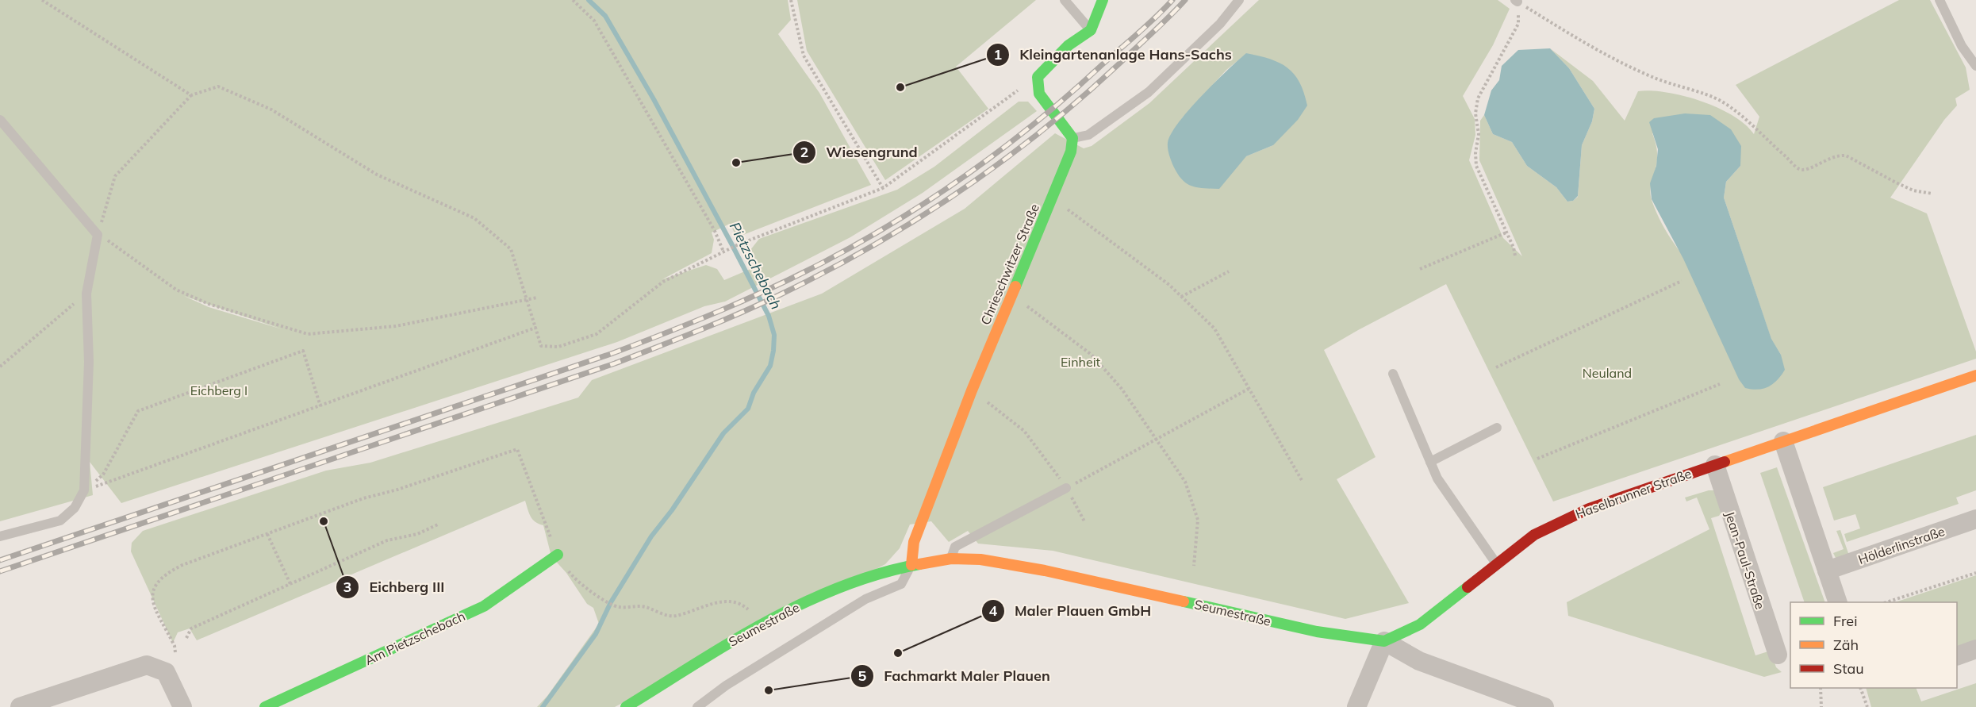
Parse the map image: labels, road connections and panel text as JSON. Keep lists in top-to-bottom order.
{
  "streets": {
    "street": [
      "Chrieschwitzer Straße",
      "Haselbrunner Straße",
      "Hölderlinstraße",
      "Jean-Paul-Straße",
      "Seumestraße",
      "Am Pietzschebach"
    ]
  },
  "crossings": [
    ["Chrieschwitzer Straße", "Seumestraße"],
    ["Haselbrunner Straße", "Jean-Paul-Straße"],
    ["Haselbrunner Straße", "Seumestraße"]
  ],
  "water": ["Pietzschebach"],
  "parks": ["Einheit", "Neuland", "Eichberg I"],
  "places": [
    "Kleingartenanlage Hans-Sachs",
    "Wiesengrund",
    "Eichberg III",
    "Maler Plauen GmbH",
    "Fachmarkt Maler Plauen"
  ],
  "legend": ["Frei", "Zäh", "Stau"]
}
